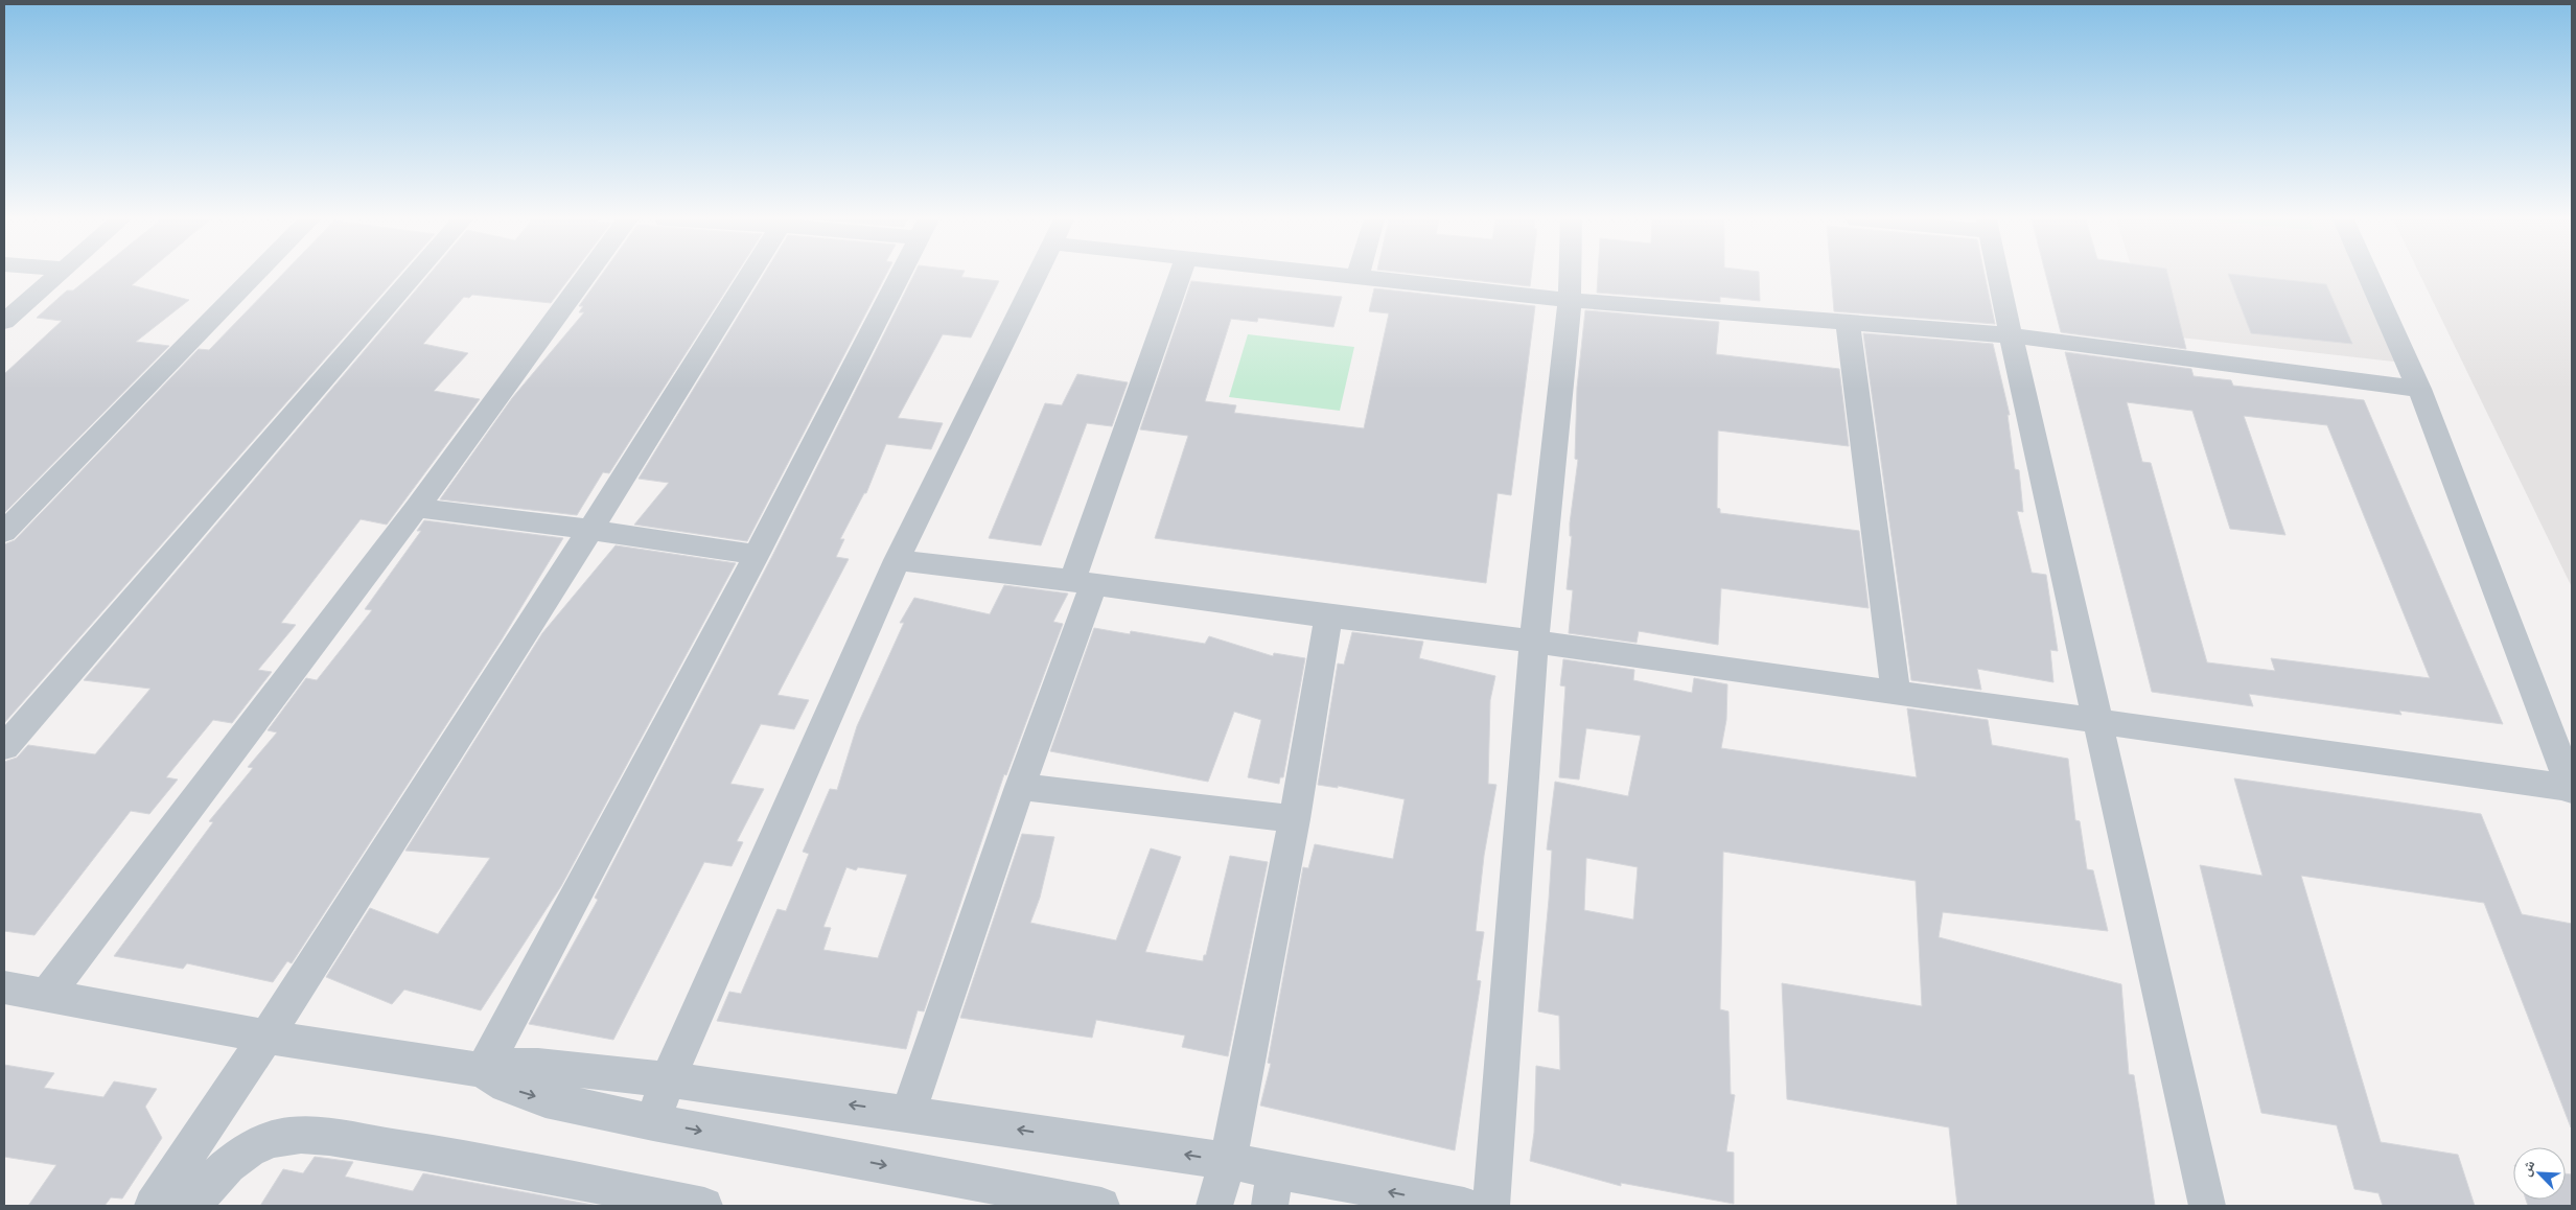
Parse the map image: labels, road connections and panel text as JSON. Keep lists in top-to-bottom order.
{
  "north": "top left"
}
